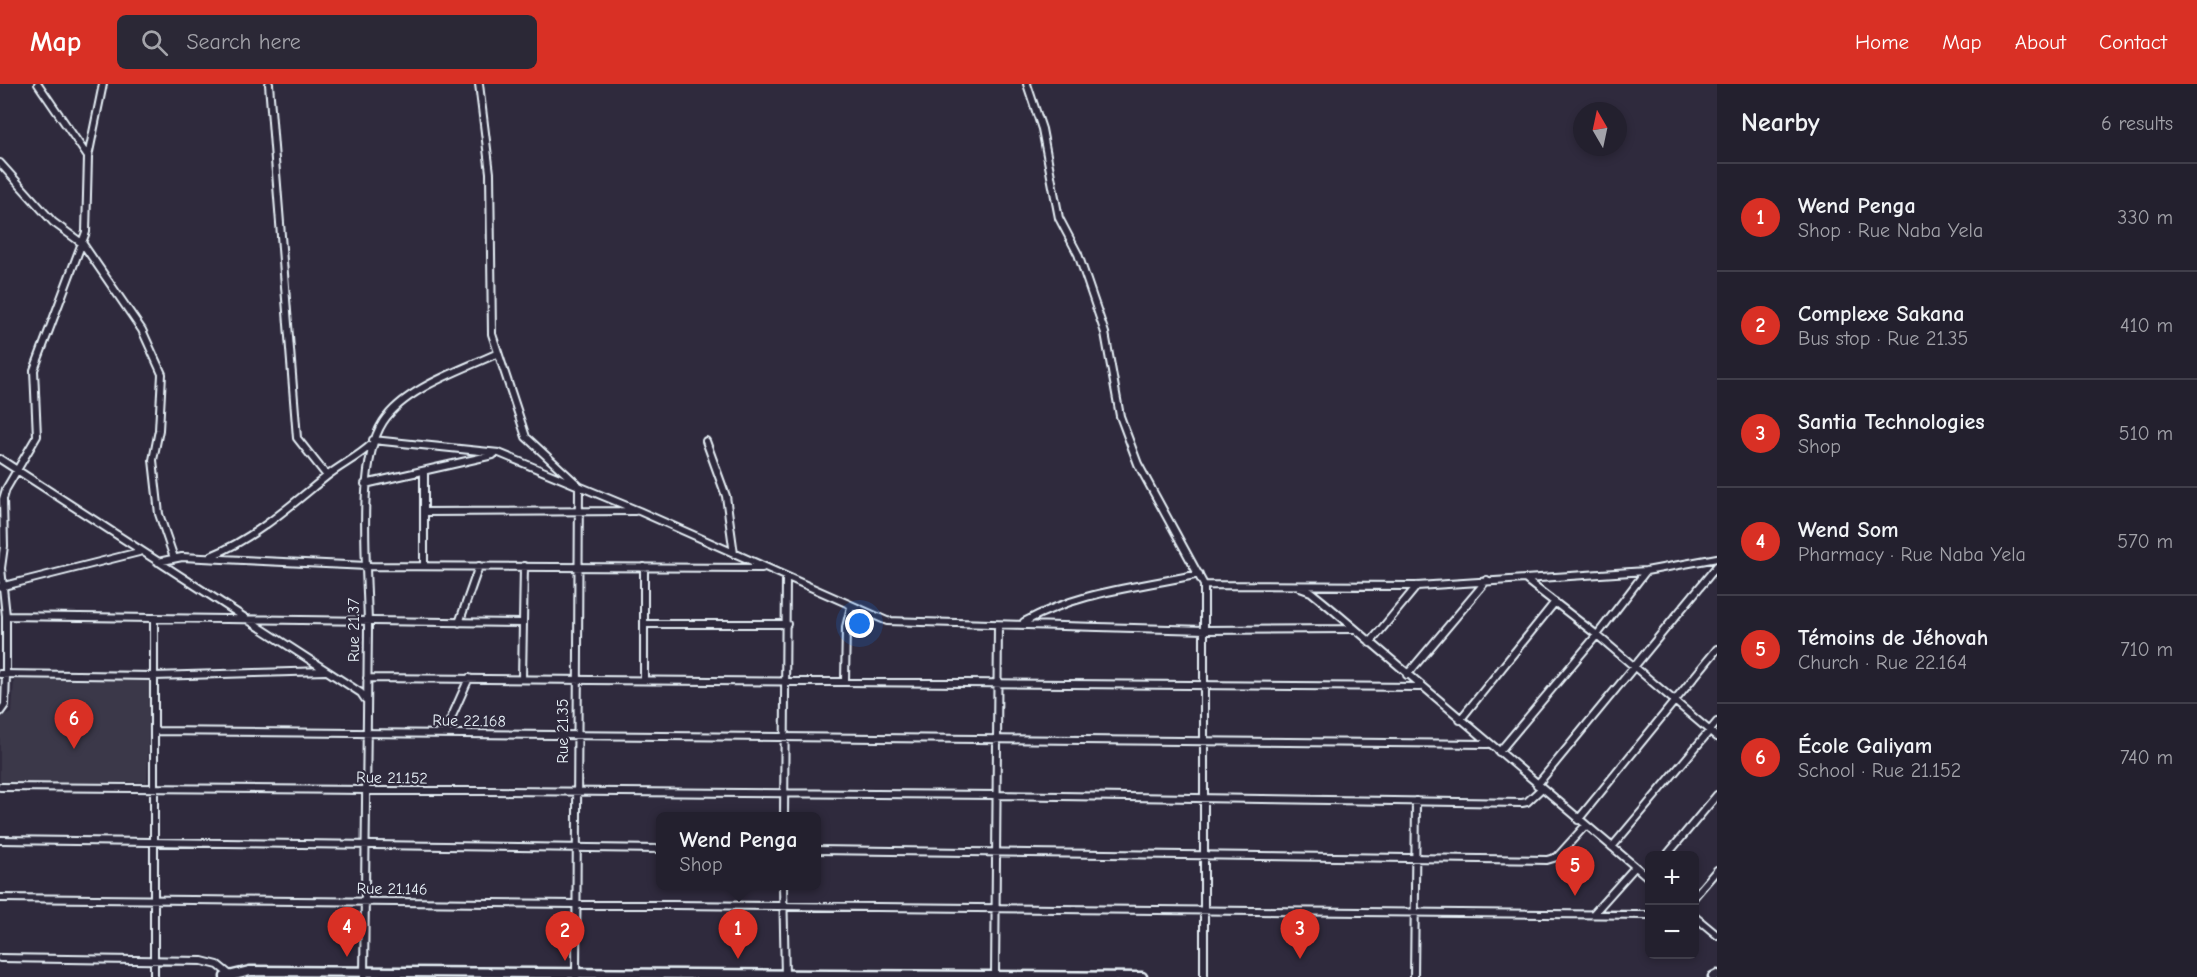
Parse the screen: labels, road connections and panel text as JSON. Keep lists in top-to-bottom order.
{
  "streets": {
    "street": [
      "Rue 21.37",
      "Rue 22.168",
      "Rue 21.35",
      "Rue 21.152",
      "Rue 21.146"
    ]
  },
  "crossings": [
    ["Rue 21.37", "Rue 22.168"],
    ["Rue 21.37", "Rue 21.152"],
    ["Rue 21.37", "Rue 21.146"],
    ["Rue 22.168", "Rue 21.35"],
    ["Rue 21.35", "Rue 21.152"],
    ["Rue 21.35", "Rue 21.146"]
  ],
  "north": "top",
  "page": {
    "header": "Map",
    "search": "Search here",
    "nav": [
      "Home",
      "Map",
      "About",
      "Contact"
    ],
    "heading": ["Nearby", "6 results"],
    "list": [
      {
        "mark": "1",
        "name": "Wend Penga",
        "note": "Shop · Rue Naba Yela",
        "value": "330 m"
      },
      {
        "mark": "2",
        "name": "Complexe Sakana",
        "note": "Bus stop · Rue 21.35",
        "value": "410 m"
      },
      {
        "mark": "3",
        "name": "Santia Technologies",
        "note": "Shop",
        "value": "510 m"
      },
      {
        "mark": "4",
        "name": "Wend Som",
        "note": "Pharmacy · Rue Naba Yela",
        "value": "570 m"
      },
      {
        "mark": "5",
        "name": "Témoins de Jéhovah",
        "note": "Church · Rue 22.164",
        "value": "710 m"
      },
      {
        "mark": "6",
        "name": "École Galiyam",
        "note": "School · Rue 21.152",
        "value": "740 m"
      }
    ],
    "pins": [
      "6",
      "5",
      "4",
      "1",
      "3",
      "2"
    ],
    "popup": ["Wend Penga", "Shop"],
    "map_buttons": ["+", "−"]
  }
}
